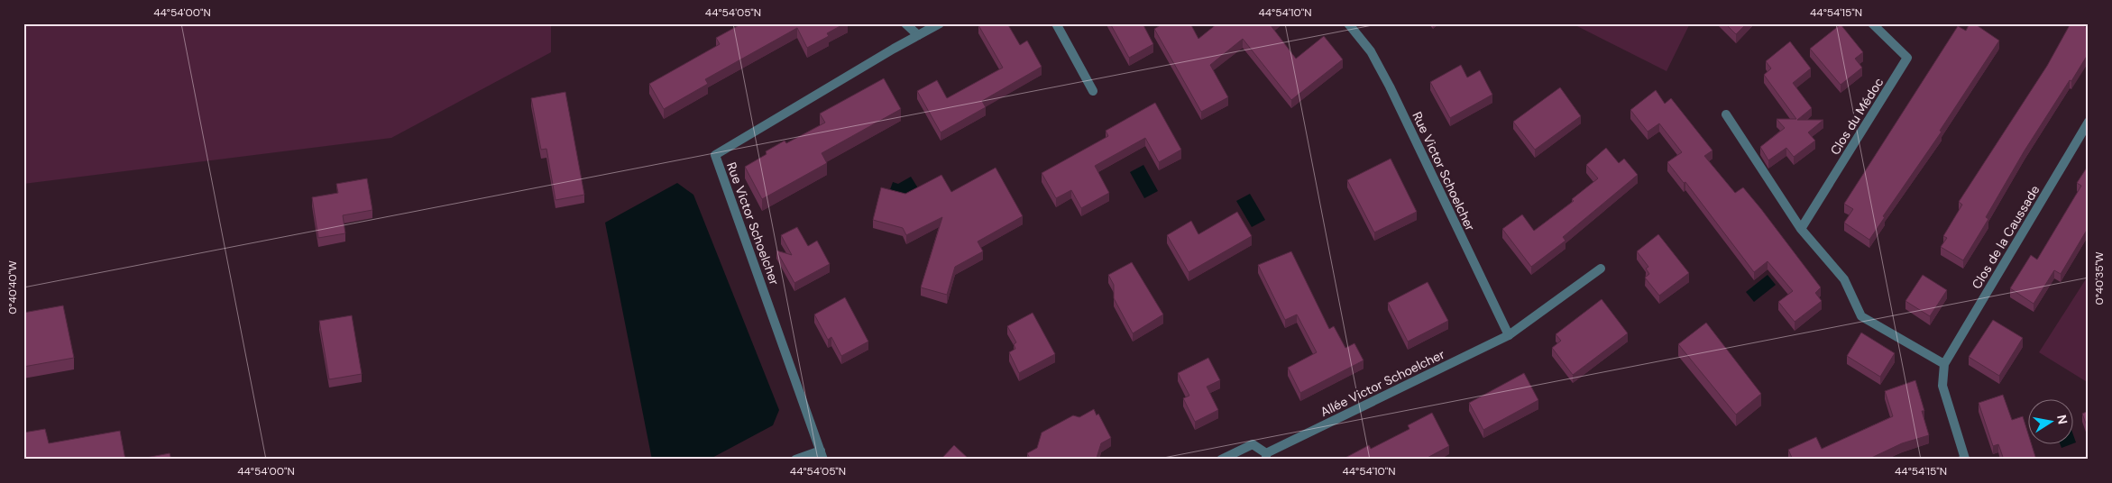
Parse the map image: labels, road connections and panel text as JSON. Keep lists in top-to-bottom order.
{
  "streets": {
    "street": [
      "Clos du Médoc",
      "Rue Victor Schoelcher",
      "Clos de la Caussade",
      "Allée Victor Schoelcher"
    ]
  },
  "crossings": [
    ["Rue Victor Schoelcher", "Allée Victor Schoelcher"]
  ],
  "north": "right",
  "coordinates": [
    "44°54'00\"N",
    "44°54'05\"N",
    "44°54'10\"N",
    "44°54'15\"N",
    "0°40'35\"W",
    "0°40'40\"W"
  ]
}
